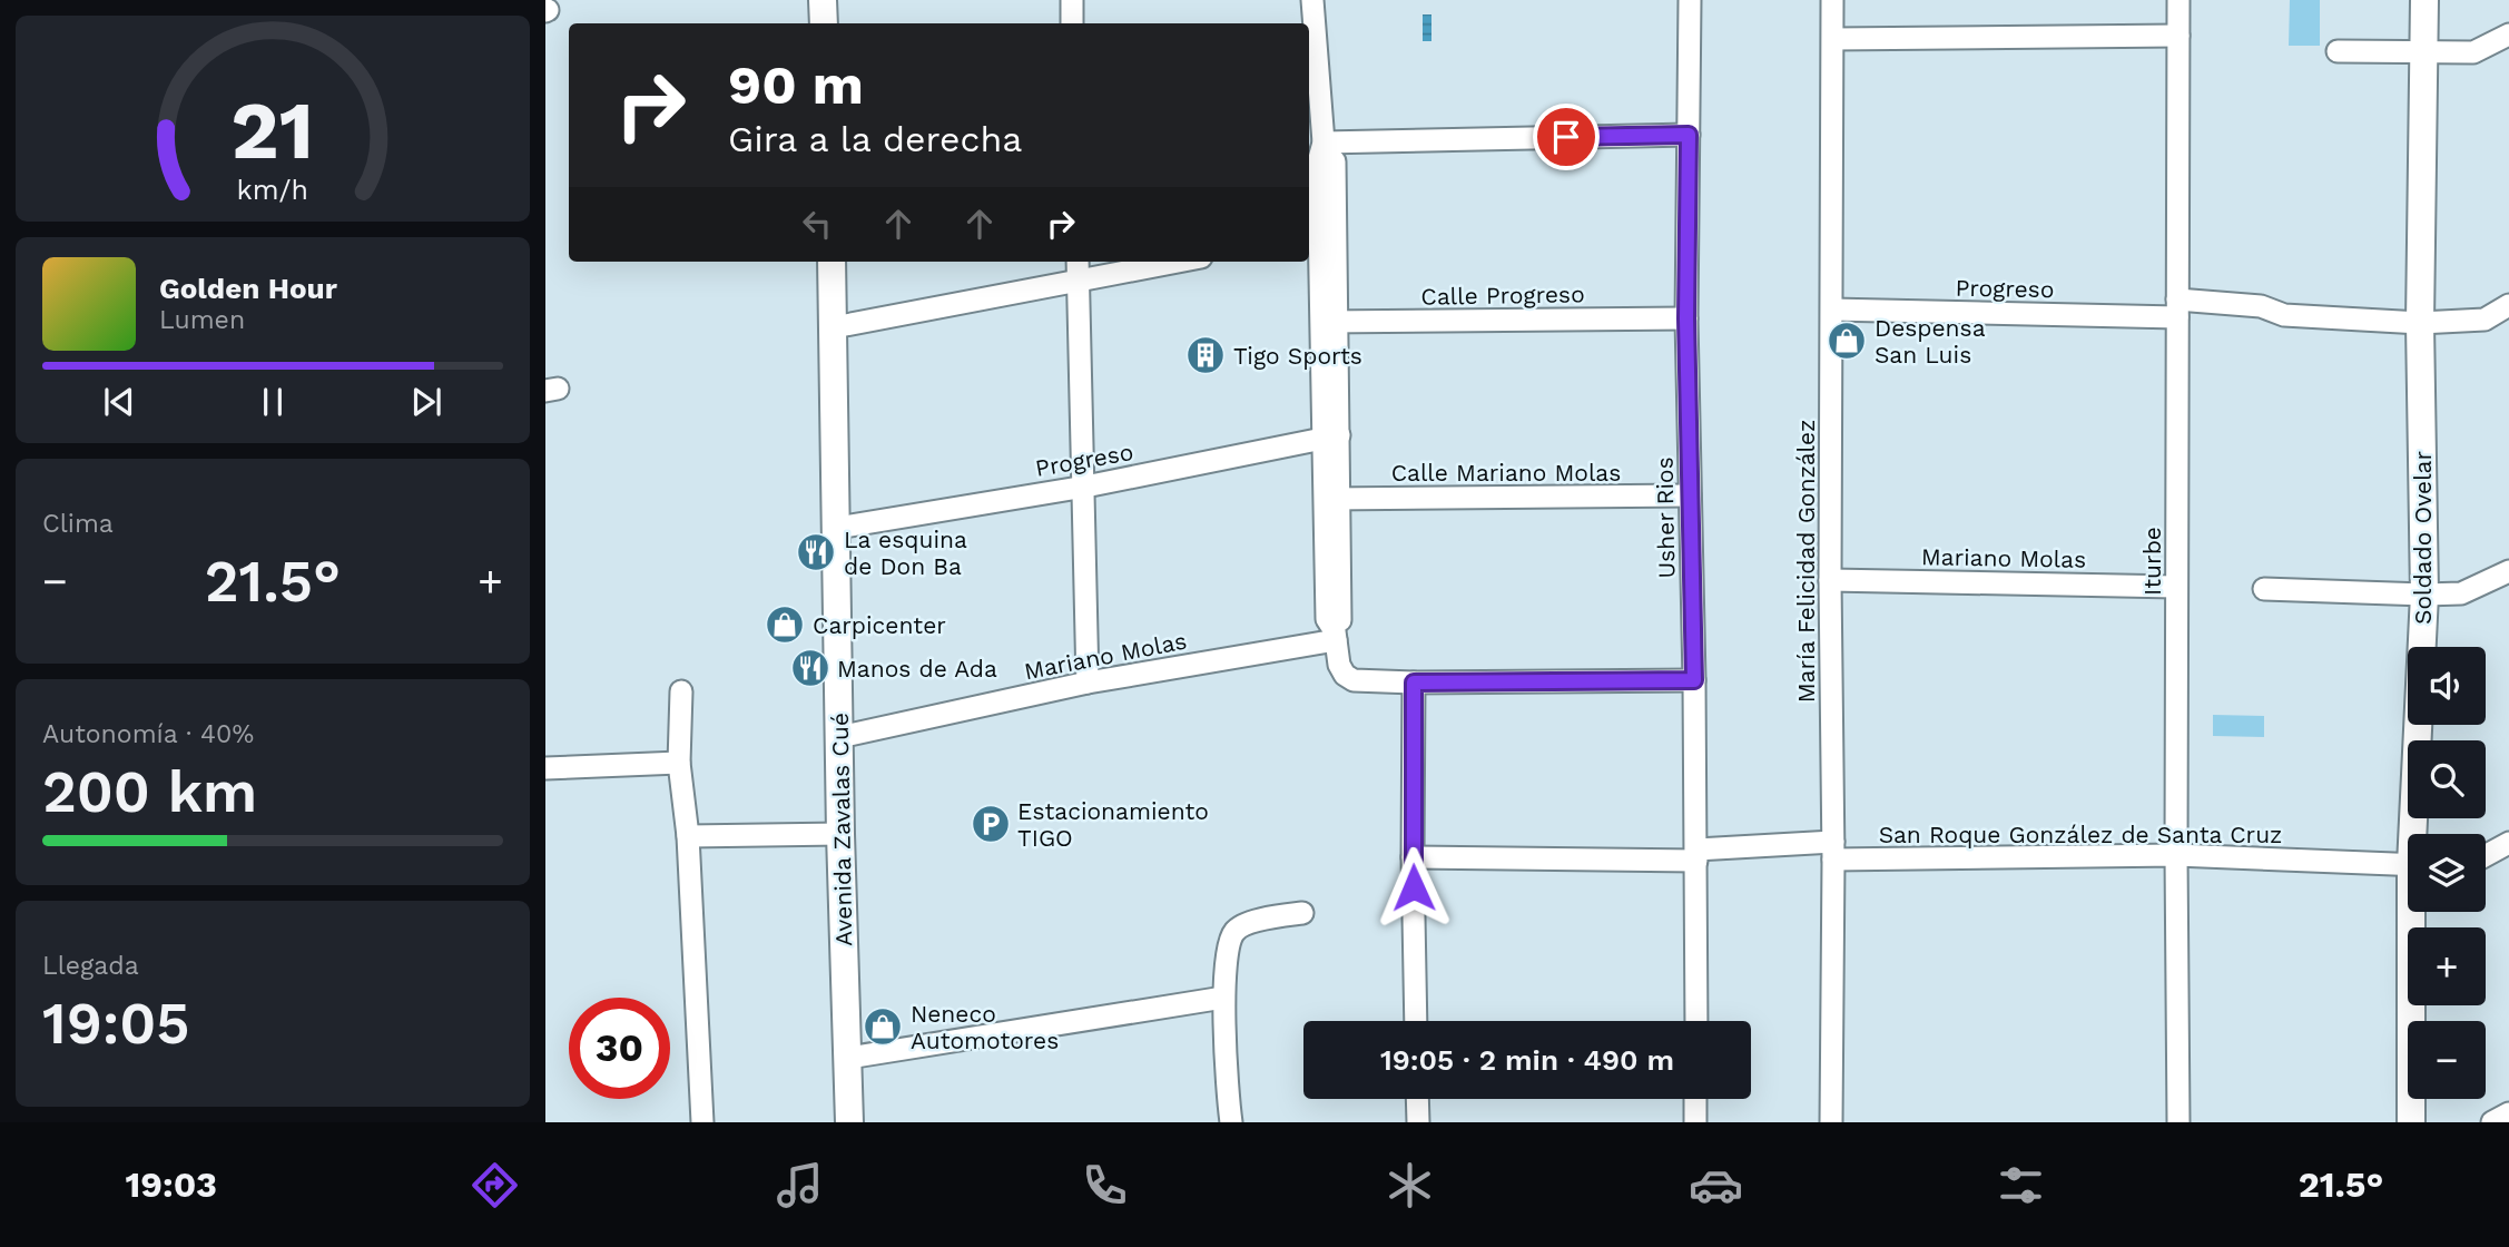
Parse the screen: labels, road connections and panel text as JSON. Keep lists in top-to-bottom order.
{
  "streets": {
    "main road": ["Soldado Ovelar", "Avenida Zavalas Cué"],
    "street": [
      "Progreso",
      "Calle Progreso",
      "Calle Mariano Molas",
      "Usher Rios",
      "Mariano Molas",
      "María Felicidad González",
      "Iturbe",
      "San Roque González de Santa Cruz"
    ]
  },
  "crossings": [
    ["Progreso", "Soldado Ovelar"],
    ["Progreso", "María Felicidad González"],
    ["Progreso", "Iturbe"],
    ["Progreso", "Avenida Zavalas Cué"],
    ["Calle Progreso", "Usher Rios"],
    ["Calle Mariano Molas", "Usher Rios"],
    ["Usher Rios", "San Roque González de Santa Cruz"],
    ["Mariano Molas", "María Felicidad González"],
    ["Mariano Molas", "Iturbe"],
    ["Mariano Molas", "Avenida Zavalas Cué"],
    ["María Felicidad González", "San Roque González de Santa Cruz"],
    ["Iturbe", "San Roque González de Santa Cruz"]
  ],
  "places": {
    "shop": ["Despensa San Luis", "Carpicenter", "Neneco Automotores"],
    "building": ["Tigo Sports"],
    "restaurant": ["La esquina de Don Ba", "Manos de Ada"],
    "parking": ["Estacionamiento TIGO"]
  },
  "page": {
    "turn": ["90 m", "Gira a la derecha"],
    "song": ["Golden Hour", "Lumen"],
    "tile": [
      "Clima",
      ["Autonomía · 40%", "200 km"],
      ["Llegada", "19:05"]
    ],
    "heat": ["−", "21.5°", "+"],
    "map_buttons": ["+", "−"],
    "limit": "30",
    "trip": "19:05 · 2 min · 490 m",
    "tabs": ["19:03", "21.5°"],
    "gauge": ["21", "km/h"]
  }
}
